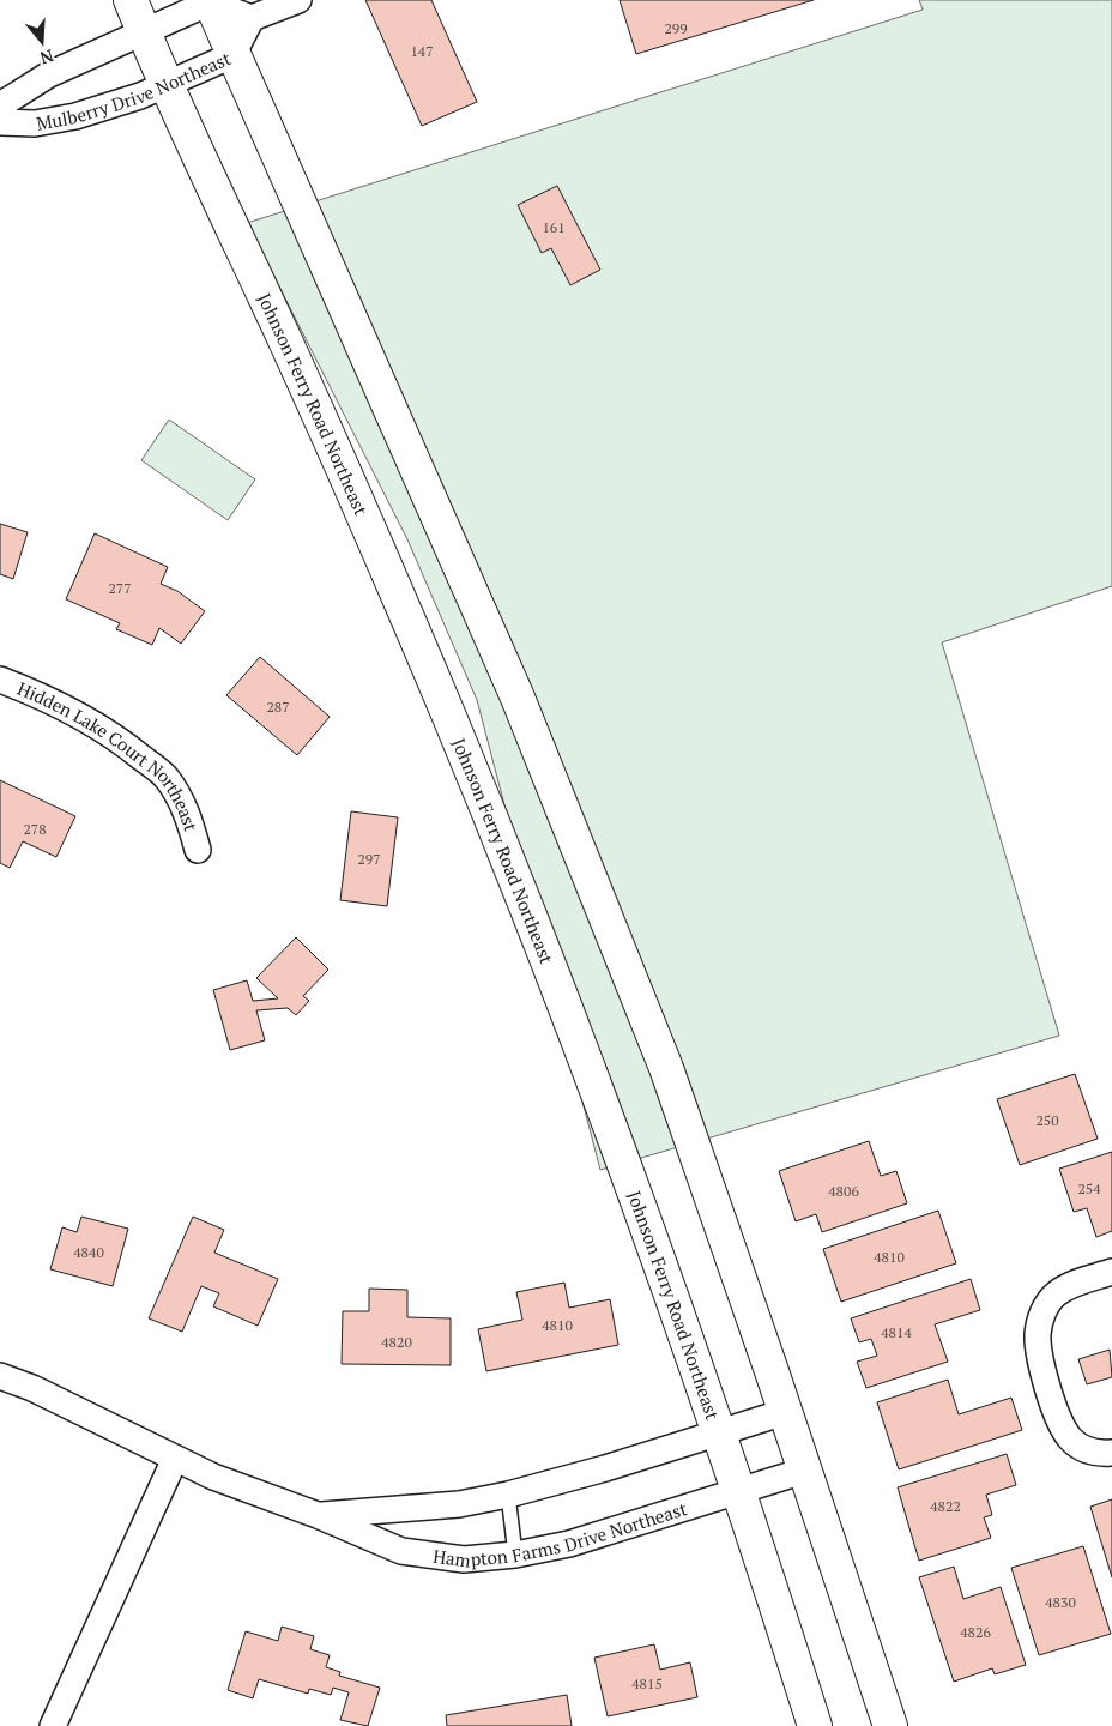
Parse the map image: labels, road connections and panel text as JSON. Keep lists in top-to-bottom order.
{
  "streets": {
    "main road": ["Johnson Ferry Road Northeast"],
    "street": ["Mulberry Drive Northeast", "Hidden Lake Court Northeast", "Hampton Farms Drive Northeast"]
  },
  "crossings": [
    ["Mulberry Drive Northeast", "Johnson Ferry Road Northeast"],
    ["Johnson Ferry Road Northeast", "Hampton Farms Drive Northeast"]
  ],
  "house_numbers": [
    "299",
    "147",
    "161",
    "277",
    "287",
    "278",
    "297",
    "250",
    "254",
    "4806",
    "4840",
    "4810",
    "4810",
    "4814",
    "4820",
    "4822",
    "4830",
    "4826",
    "4815"
  ],
  "north": "bottom"
}
